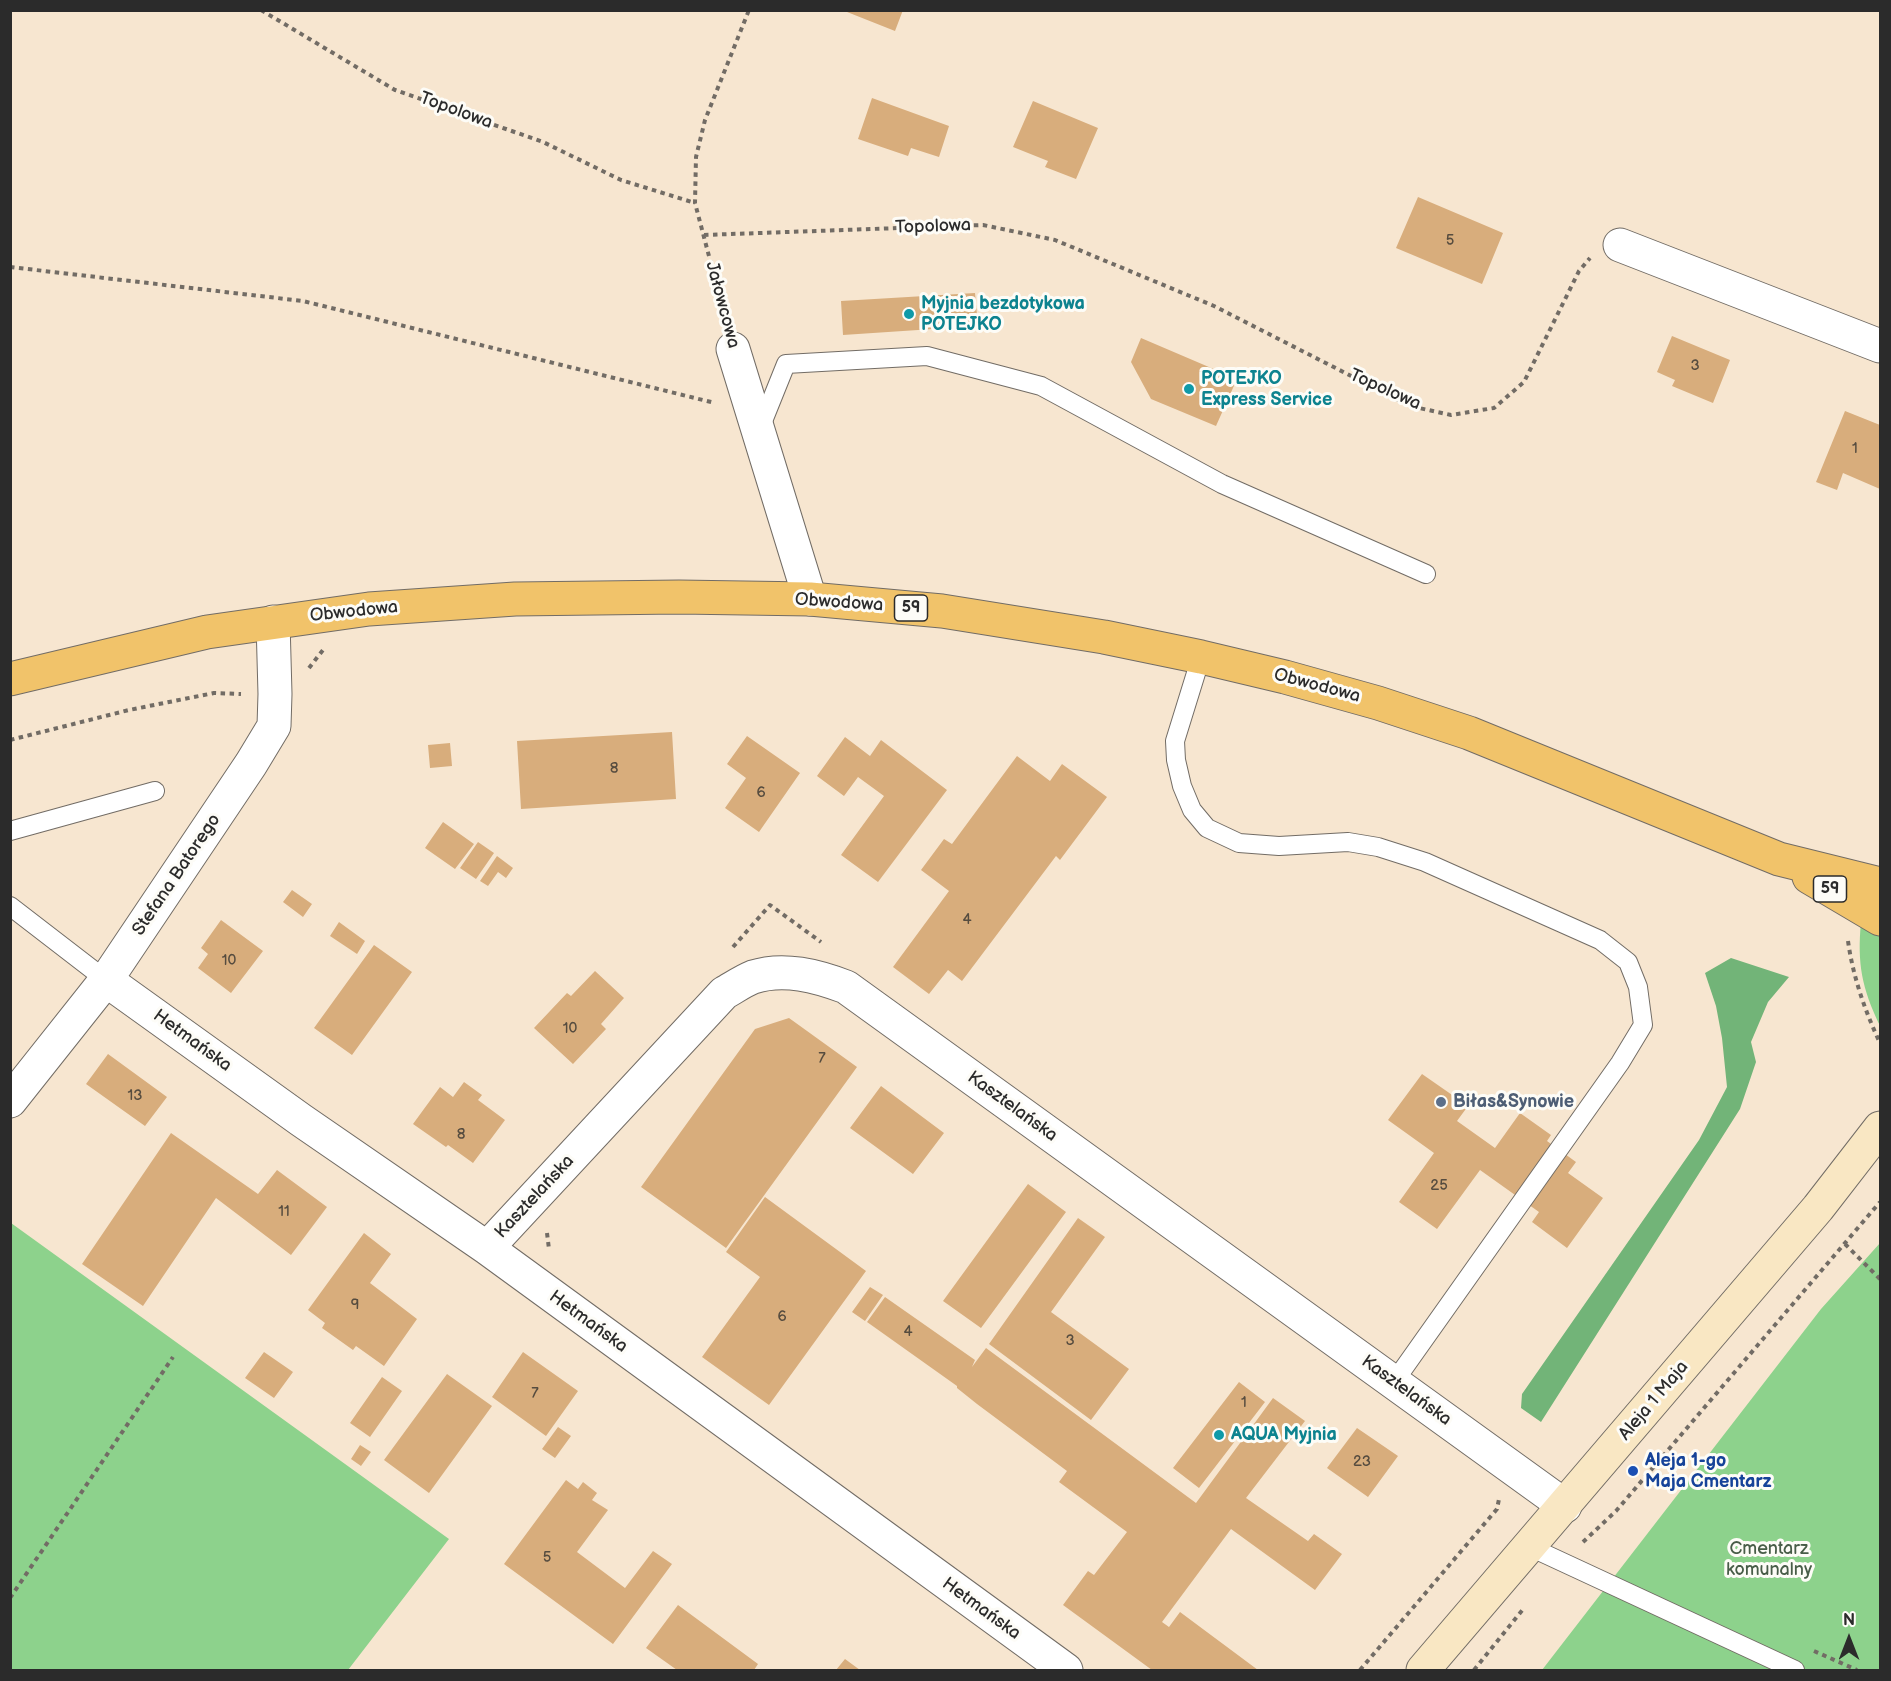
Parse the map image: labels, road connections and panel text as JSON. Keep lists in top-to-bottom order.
{
  "streets": {
    "main road": ["Obwodowa", "59"],
    "street": [
      "Jałowcowa",
      "Stefana Batorego",
      "Hetmańska",
      "Kasztelańska",
      "Aleja 1 Maja"
    ],
    "path": ["Topolowa"]
  },
  "crossings": [
    ["Topolowa", "Jałowcowa"],
    ["Jałowcowa", "Obwodowa"],
    ["Obwodowa", "Stefana Batorego"],
    ["Stefana Batorego", "Hetmańska"],
    ["Hetmańska", "Kasztelańska"],
    ["Kasztelańska", "Aleja 1 Maja"]
  ],
  "parks": ["Cmentarz komunalny"],
  "places": [
    "Myjnia bezdotykowa POTEJKO",
    "POTEJKO Express Service",
    "Biłas&Synowie",
    "AQUA Myjnia",
    "Aleja 1-go Maja Cmentarz"
  ],
  "house_numbers": [
    "5",
    "3",
    "1",
    "8",
    "6",
    "4",
    "10",
    "10",
    "7",
    "13",
    "8",
    "25",
    "11",
    "9",
    "6",
    "4",
    "3",
    "7",
    "1",
    "23",
    "5"
  ],
  "north": "top"
}
